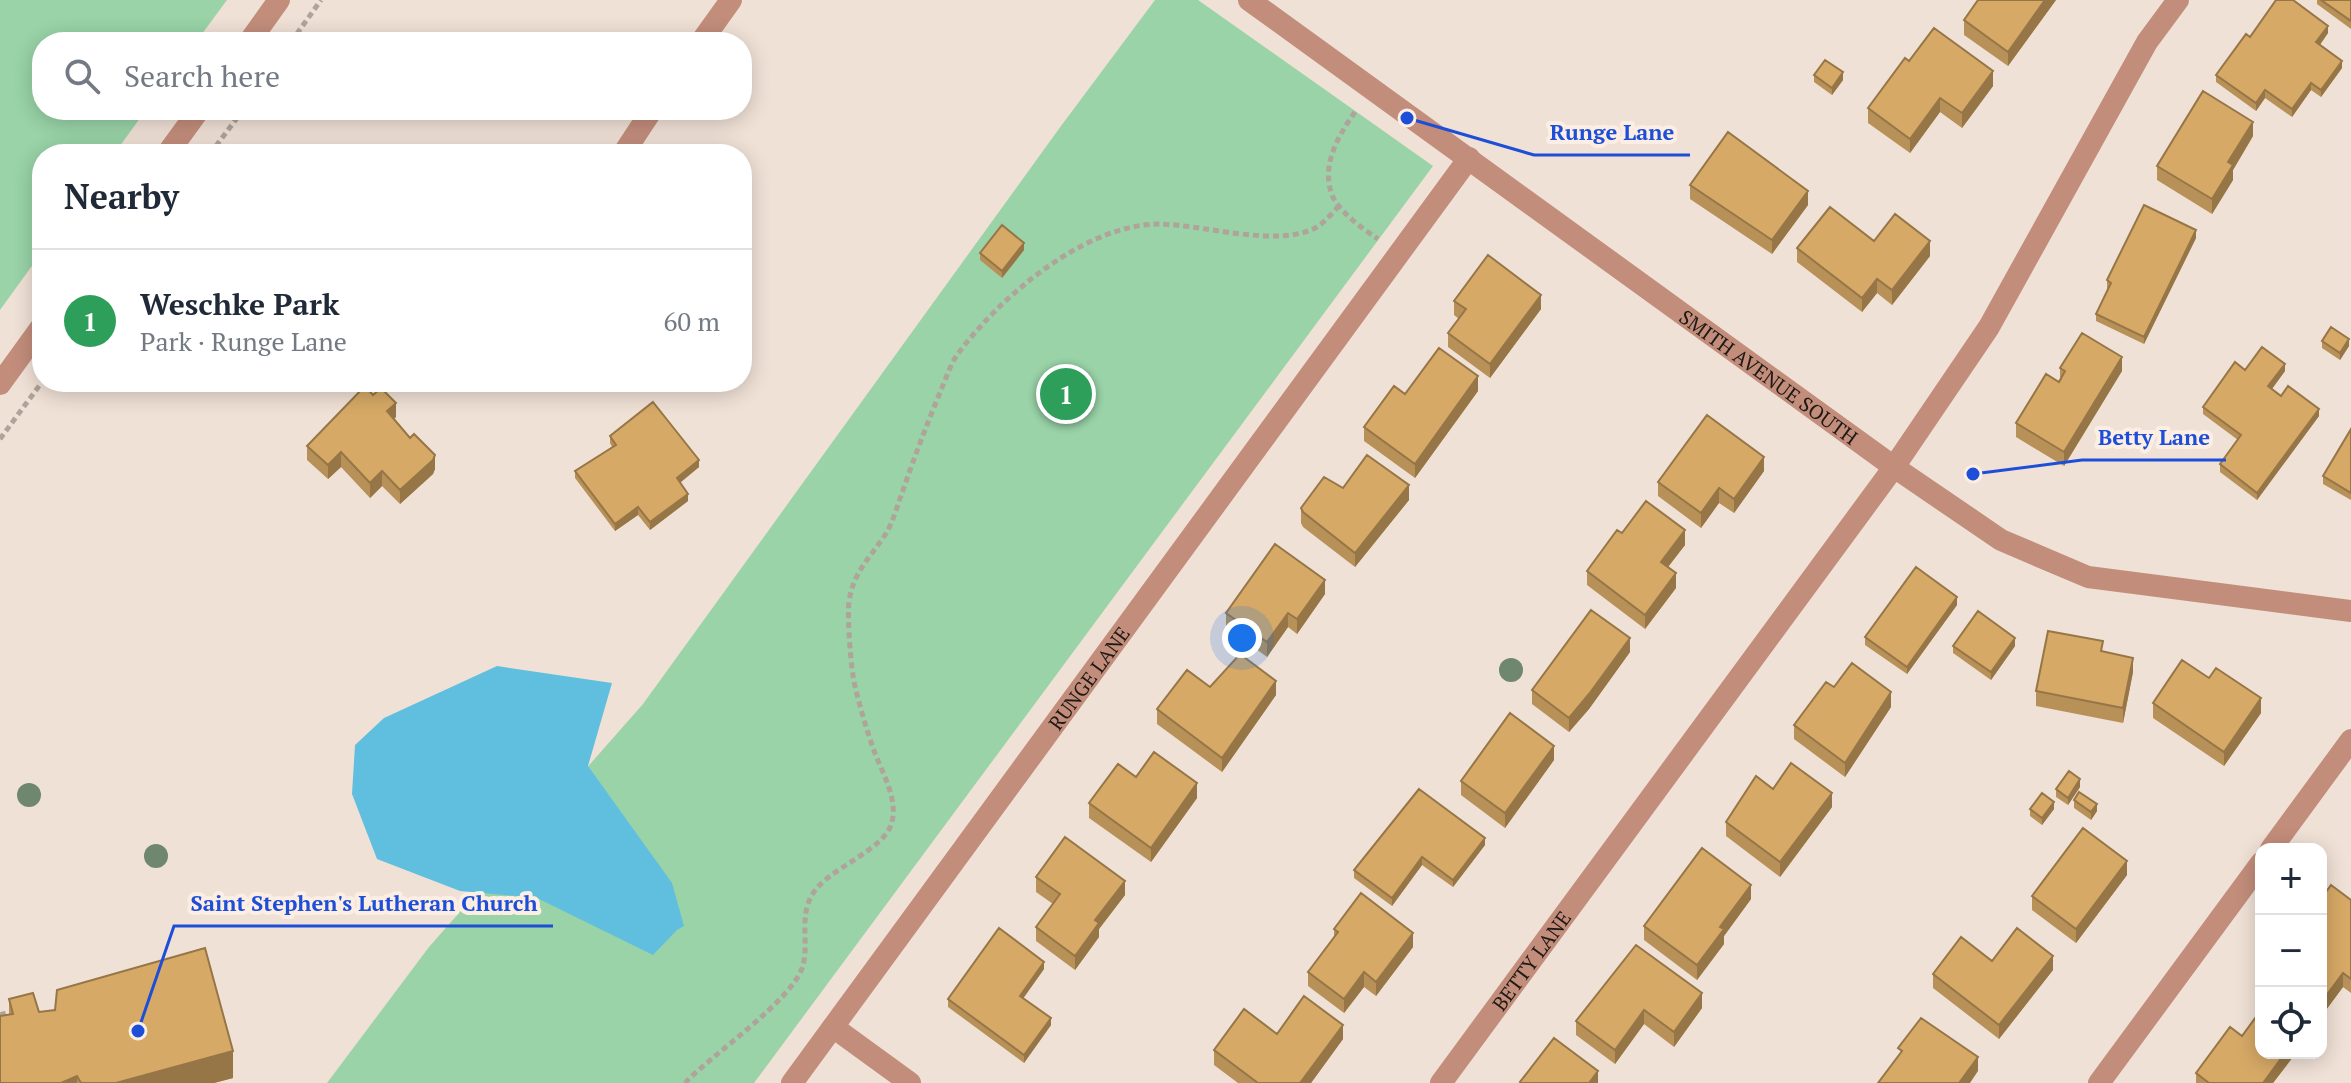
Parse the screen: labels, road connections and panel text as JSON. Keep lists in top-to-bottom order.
{
  "streets": {
    "street": ["SMITH AVENUE SOUTH", "RUNGE LANE", "BETTY LANE"]
  },
  "crossings": [
    ["SMITH AVENUE SOUTH", "RUNGE LANE"],
    ["SMITH AVENUE SOUTH", "BETTY LANE"]
  ],
  "places": ["Runge Lane", "Betty Lane", "Saint Stephen's Lutheran Church"],
  "page": {
    "search": "Search here",
    "heading": "Nearby",
    "list": [
      {
        "mark": "1",
        "name": "Weschke Park",
        "note": "Park · Runge Lane",
        "value": "60 m"
      }
    ],
    "pins": "1",
    "map_buttons": ["+", "−"]
  }
}
